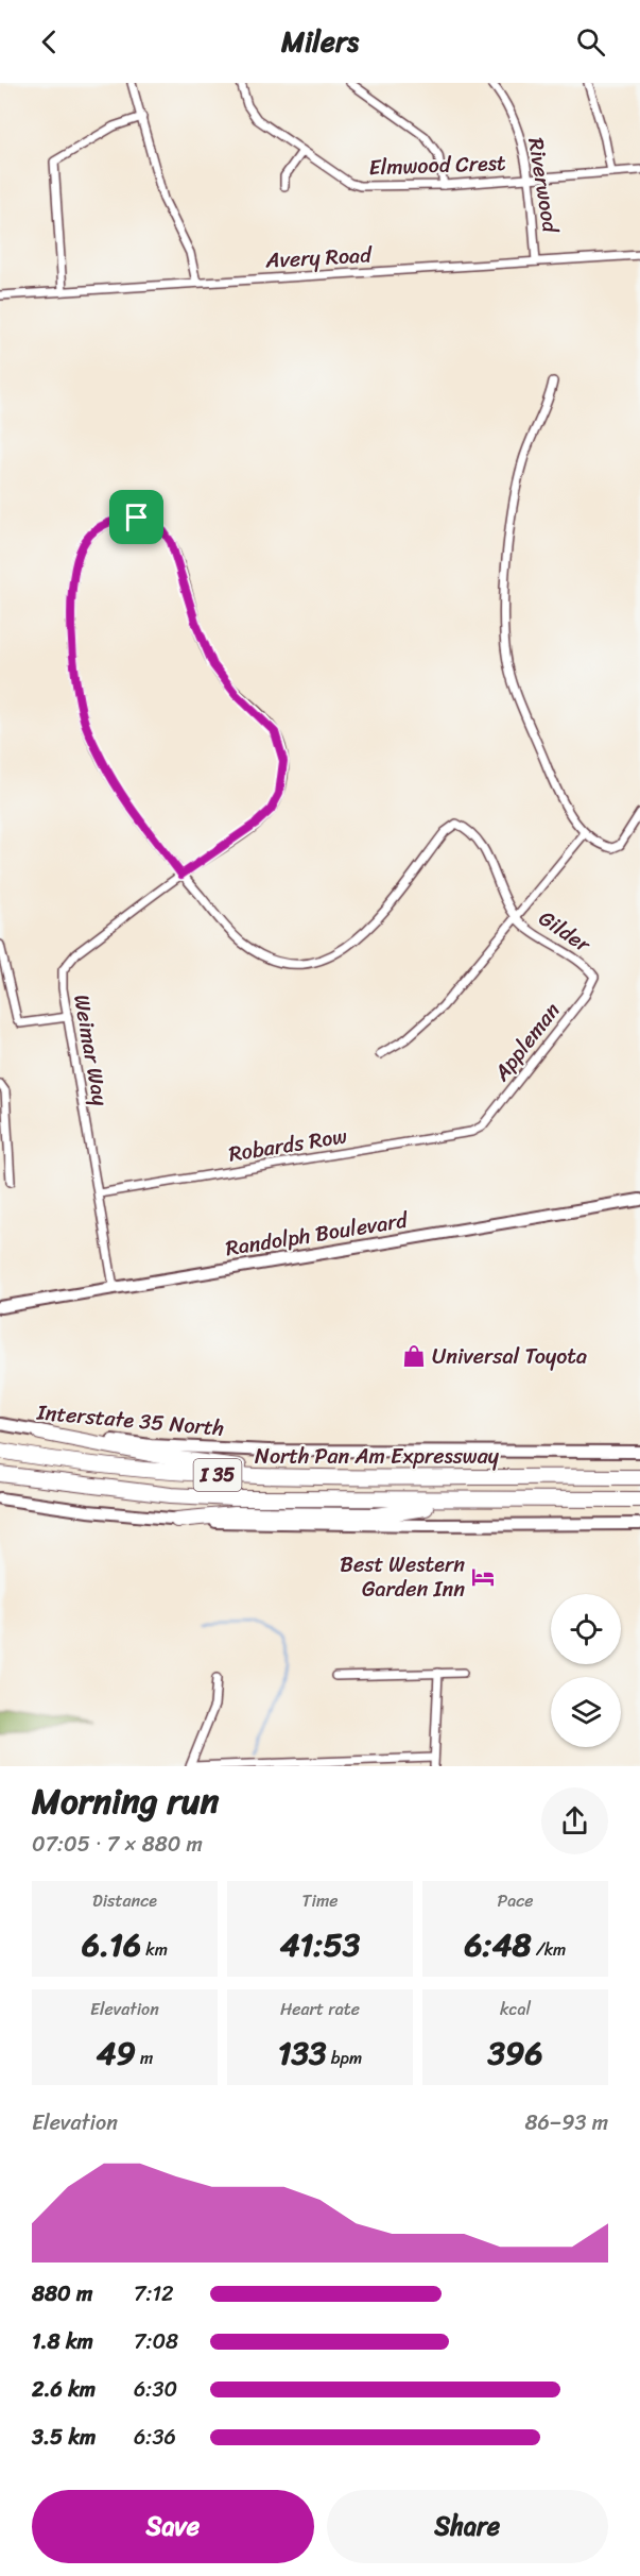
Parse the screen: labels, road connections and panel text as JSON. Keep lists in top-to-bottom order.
{
  "streets": {
    "highway": ["North Pan Am Expressway", "I 35"],
    "main road": ["Randolph Boulevard", "Interstate 35 North"],
    "street": [
      "Elmwood Crest",
      "Riverwood",
      "Avery Road",
      "Gilder",
      "Appleman",
      "Weimar Way",
      "Robards Row"
    ]
  },
  "crossings": [
    ["Elmwood Crest", "Riverwood"],
    ["Riverwood", "Avery Road"],
    ["Gilder", "Appleman"],
    ["Appleman", "Robards Row"],
    ["Weimar Way", "Robards Row"],
    ["Weimar Way", "Randolph Boulevard"]
  ],
  "places": {
    "shop": ["Universal Toyota"],
    "hotel": ["Best Western Garden Inn"]
  },
  "page": {
    "header": "Milers",
    "heading": ["Morning run", "07:05 · 7 × 880 m"],
    "stats": [
      ["Distance", "6.16 km"],
      ["Time", "41:53"],
      ["Pace", "6:48 /km"],
      ["Elevation", "49 m"],
      ["Heart rate", "133 bpm"],
      ["kcal", "396"]
    ],
    "chart": ["Elevation", "86–93 m"],
    "list": [
      {
        "name": "880 m",
        "note": "7:12"
      },
      {
        "name": "1.8 km",
        "note": "7:08"
      },
      {
        "name": "2.6 km",
        "note": "6:30"
      },
      {
        "name": "3.5 km",
        "note": "6:36"
      }
    ],
    "buttons": ["Save", "Share"]
  }
}
